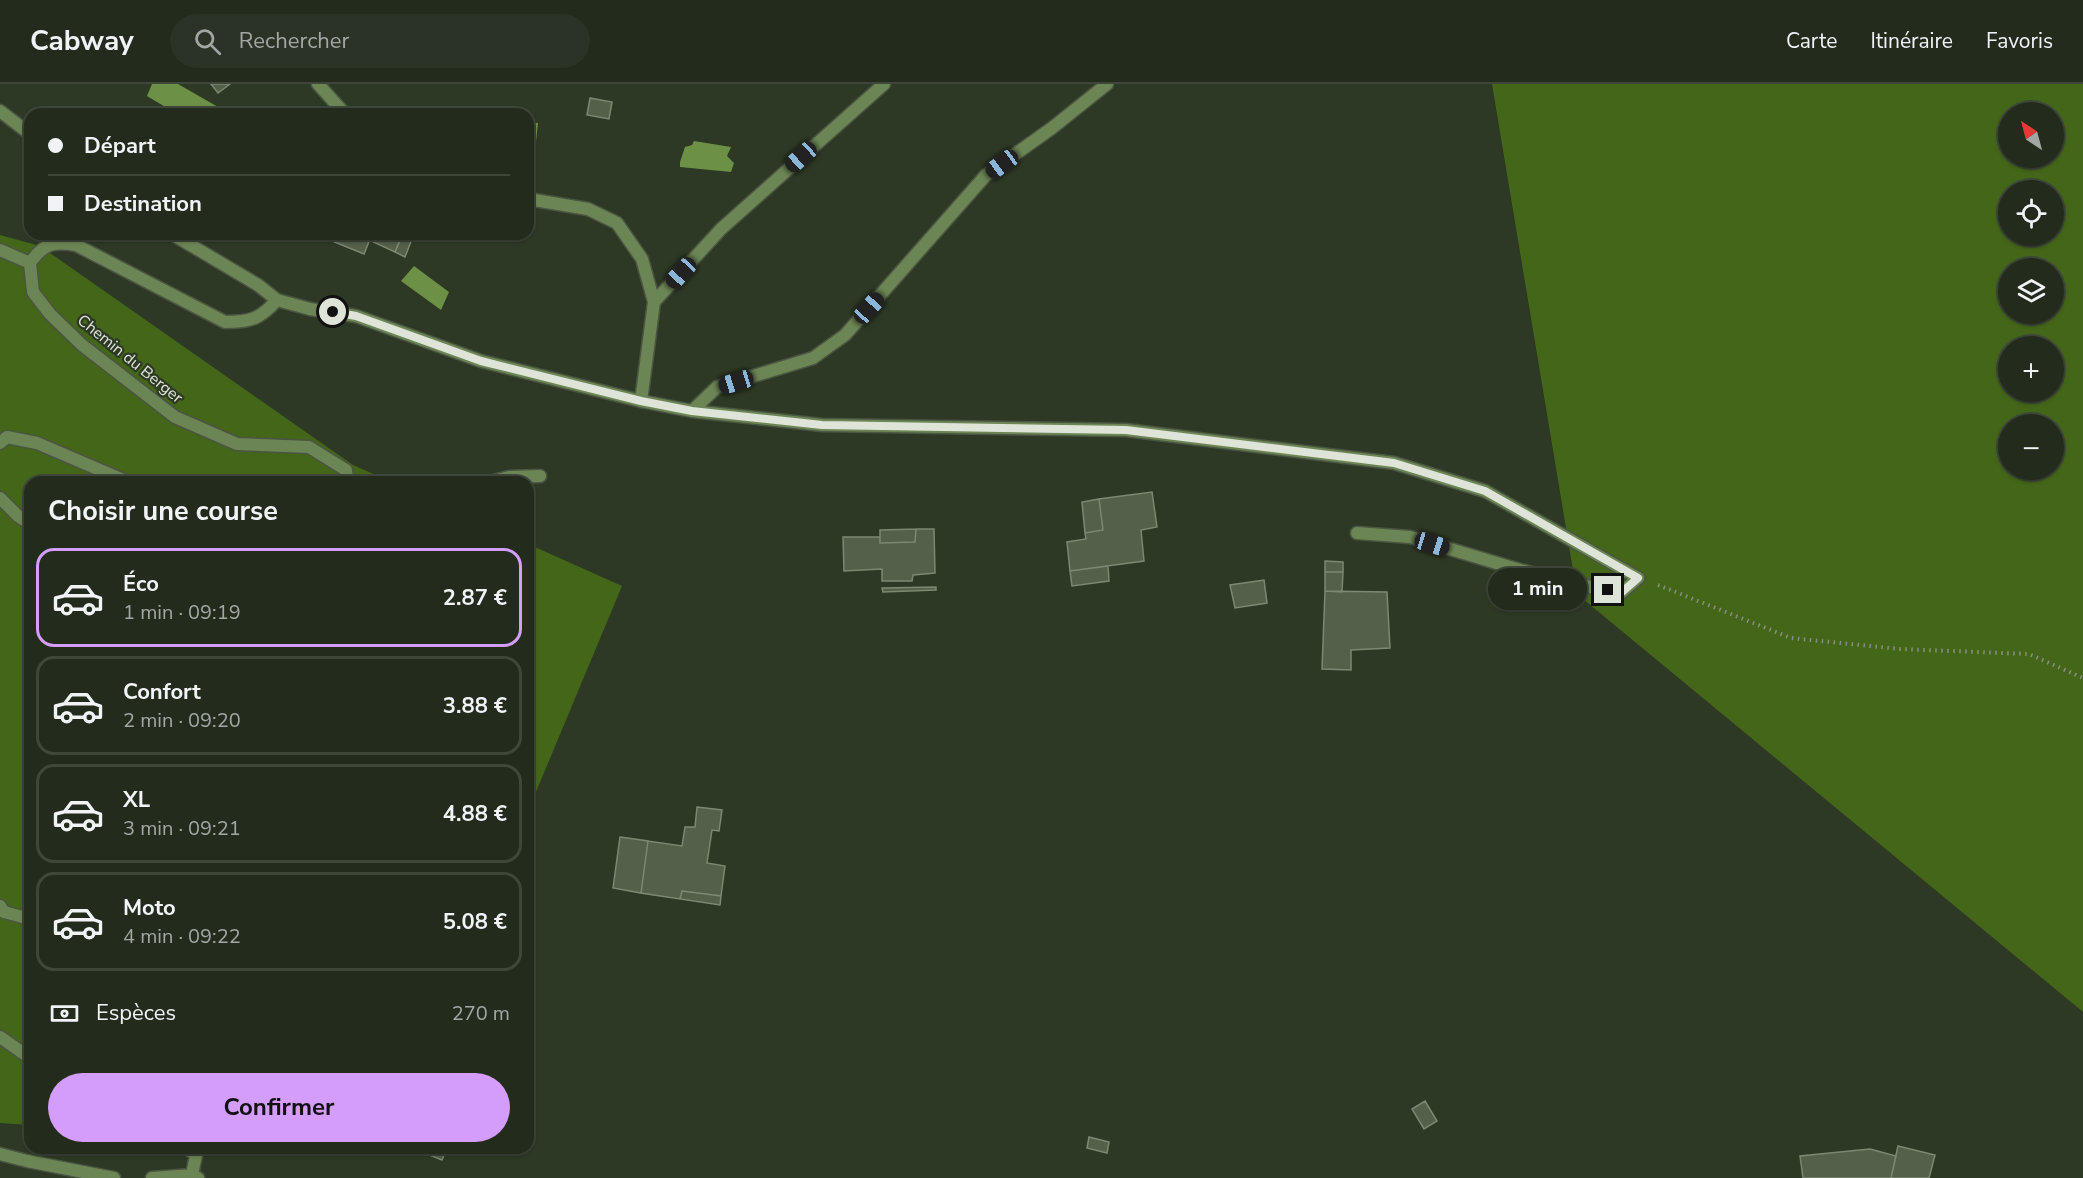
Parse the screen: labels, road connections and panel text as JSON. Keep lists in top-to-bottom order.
{
  "streets": {
    "street": ["Chemin du Berger"]
  },
  "north": "top left",
  "page": {
    "header": "Cabway",
    "search": "Rechercher",
    "nav": ["Carte", "Itinéraire", "Favoris"],
    "map_buttons": ["+", "−"],
    "banner": ["Départ", "Destination"],
    "heading": "Choisir une course",
    "list": [
      {
        "name": "Éco",
        "note": "1 min · 09:19",
        "value": "2.87 €"
      },
      {
        "name": "Confort",
        "note": "2 min · 09:20",
        "value": "3.88 €"
      },
      {
        "name": "XL",
        "note": "3 min · 09:21",
        "value": "4.88 €"
      },
      {
        "name": "Moto",
        "note": "4 min · 09:22",
        "value": "5.08 €"
      }
    ],
    "bubble": "1 min",
    "pay": ["Espèces", "270 m"],
    "buttons": "Confirmer"
  }
}
